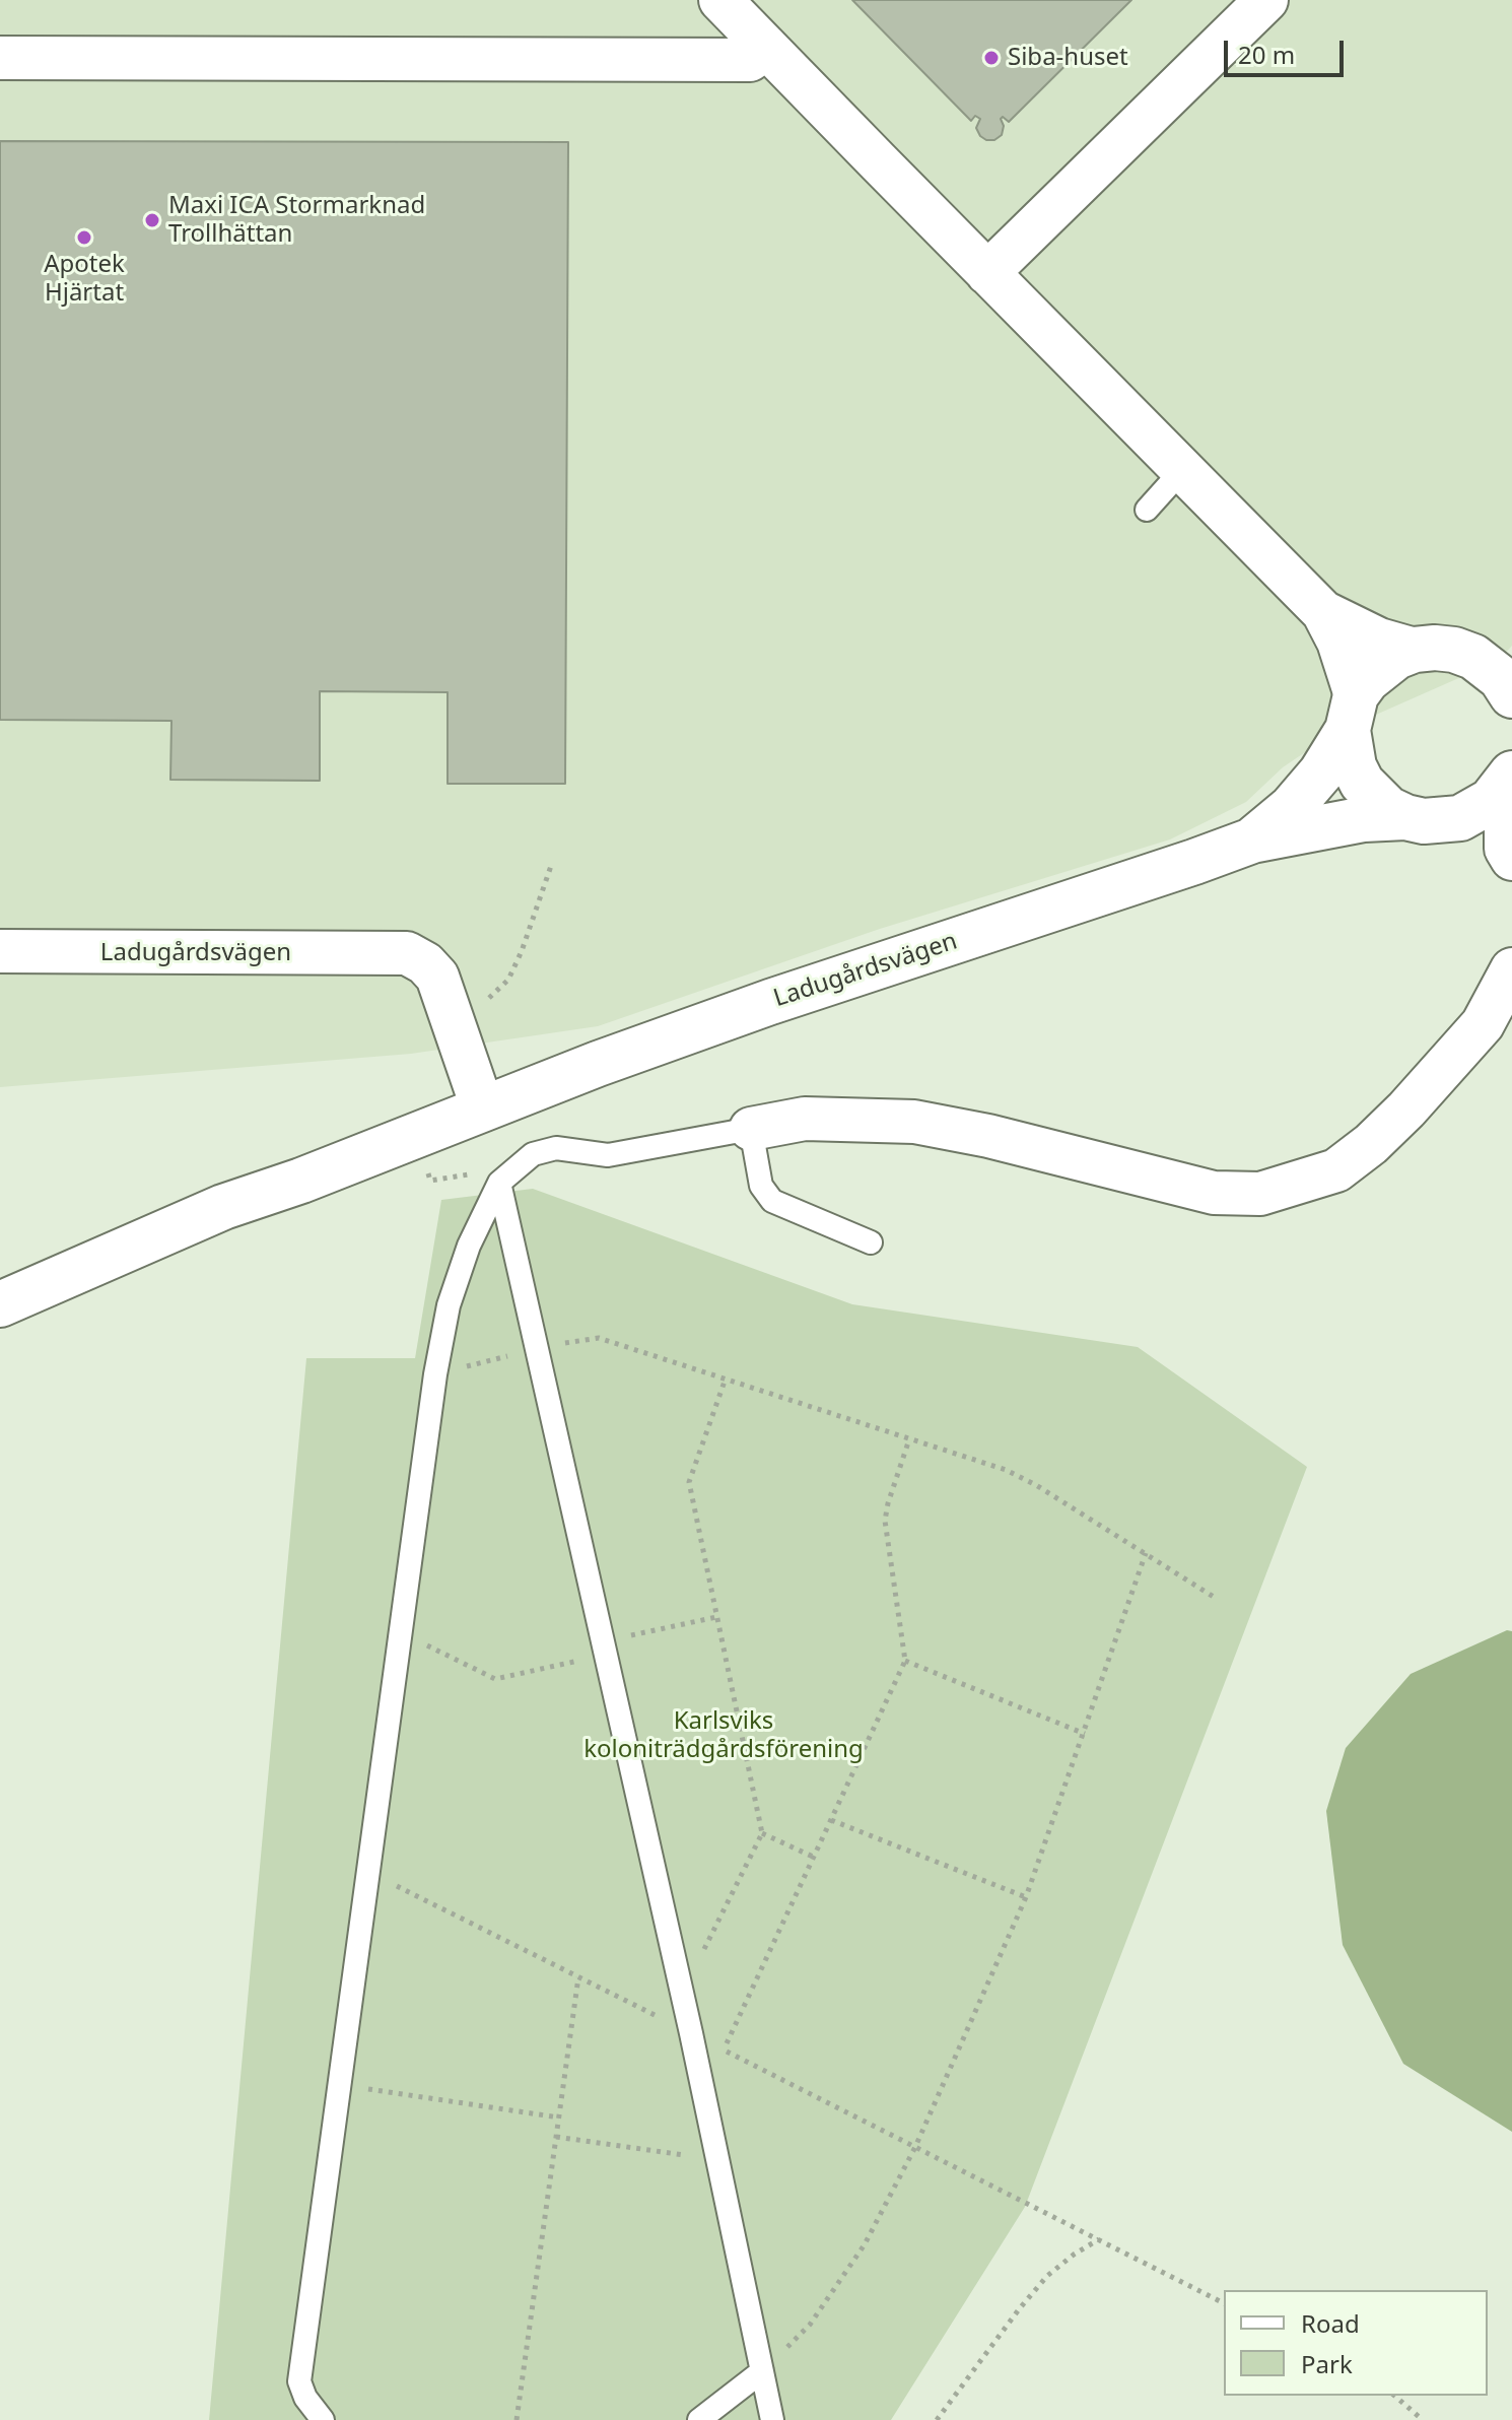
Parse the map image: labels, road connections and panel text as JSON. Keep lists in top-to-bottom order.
{
  "streets": {
    "street": ["Ladugårdsvägen"]
  },
  "parks": ["Karlsviks koloniträdgårdsförening"],
  "places": ["Siba-huset", "Maxi ICA Stormarknad Trollhättan", "Apotek Hjärtat"],
  "legend": ["Road", "Park"],
  "scale_bar": "20 m"
}
